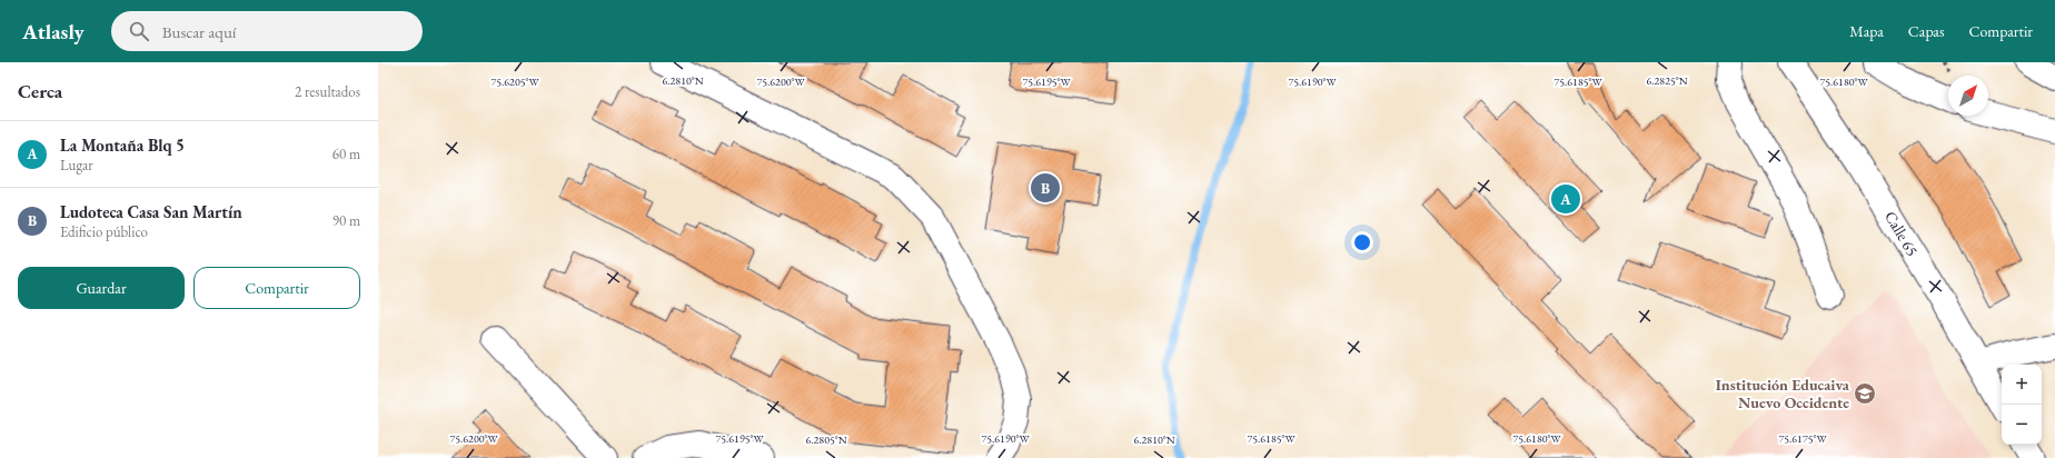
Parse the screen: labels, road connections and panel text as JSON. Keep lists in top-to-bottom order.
{
  "streets": {
    "street": ["Calle 65"]
  },
  "places": {
    "school or university": ["Institución Educaiva Nuevo Occidente"]
  },
  "north": "top right",
  "page": {
    "header": "Atlasly",
    "search": "Buscar aquí",
    "nav": ["Mapa", "Capas", "Compartir"],
    "heading": ["Cerca", "2 resultados"],
    "list": [
      {
        "mark": "A",
        "name": "La Montaña Blq 5",
        "note": "Lugar",
        "value": "60 m"
      },
      {
        "mark": "B",
        "name": "Ludoteca Casa San Martín",
        "note": "Edificio público",
        "value": "90 m"
      }
    ],
    "pins": ["B", "A"],
    "buttons": ["Guardar", "Compartir"],
    "map_buttons": ["+", "−"]
  },
  "coordinates": [
    "6.2810°N",
    "6.2825°N",
    "75.6205°W",
    "75.6200°W",
    "75.6195°W",
    "75.6185°W",
    "75.6180°W",
    "75.6190°W",
    "75.6175°W",
    "6.2805°N"
  ]
}
